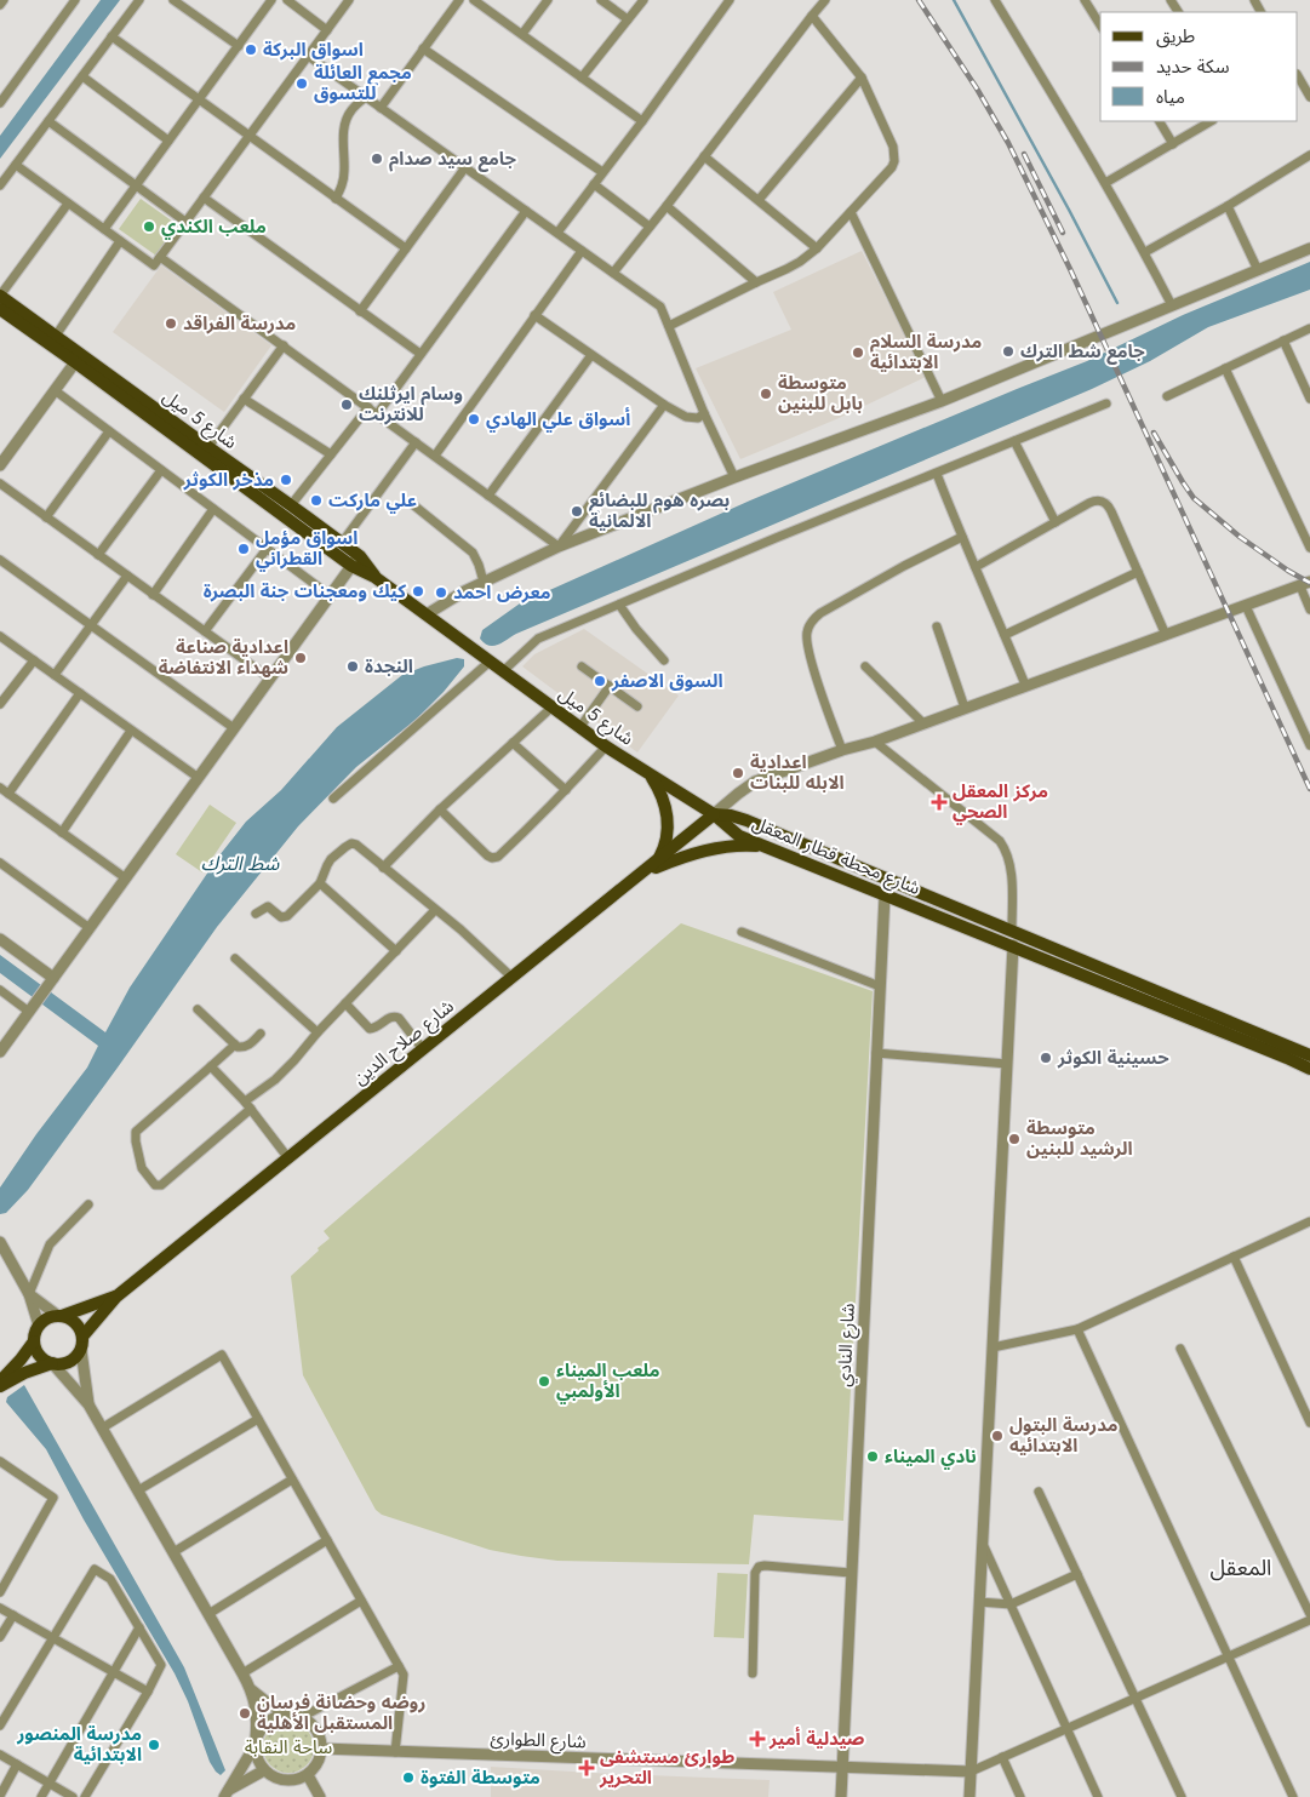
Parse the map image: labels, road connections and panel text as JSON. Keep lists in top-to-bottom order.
{
  "streets": {
    "main road": ["شارع 5 ميل", "شارع محطة قطار المعقل", "شارع صلاح الدين"],
    "street": ["شارع النادي", "شارع الطوارئ"]
  },
  "crossings": [
    ["شارع 5 ميل", "شارع محطة قطار المعقل"],
    ["شارع 5 ميل", "شارع صلاح الدين"],
    ["شارع محطة قطار المعقل", "شارع صلاح الدين"],
    ["شارع محطة قطار المعقل", "شارع النادي"],
    ["شارع النادي", "شارع الطوارئ"]
  ],
  "districts": ["المعقل"],
  "water": ["شط الترك"],
  "parks": ["ساحة النقابة"],
  "places": {
    "other": [
      "اسواق البركة",
      "مجمع العائلة للتسوق",
      "جامع سيد صدام",
      "ملعب الكندي",
      "مدرسة الفراقد",
      "جامع شط الترك",
      "مدرسة السلام الابتدائية",
      "متوسطة بابل للبنين",
      "وسام ايرثلنك للانترنت",
      "أسواق علي الهادي",
      "مذخر الكوثر",
      "علي ماركت",
      "بصره هوم للبضائع الالمانية",
      "اسواق مؤمل القطراني",
      "كيك ومعجنات جنة البصرة",
      "معرض احمد",
      "اعدادية صناعة شهداء الانتفاضة",
      "النجدة",
      "السوق الاصفر",
      "اعدادية الابله للبنات",
      "حسينية الكوثر",
      "متوسطة الرشيد للبنين",
      "ملعب الميناء الأولمبي",
      "مدرسة البتول الابتدائيه",
      "نادي الميناء",
      "روضه وحضانة فرسان المستقبل الأهلية",
      "مدرسة المنصور الابتدائية",
      "متوسطة الفتوة"
    ],
    "health": ["مركز المعقل الصحي", "صيدلية أمير", "طوارئ مستشفى التحرير"]
  },
  "legend": ["طريق", "سكة حديد", "مياه"]
}
